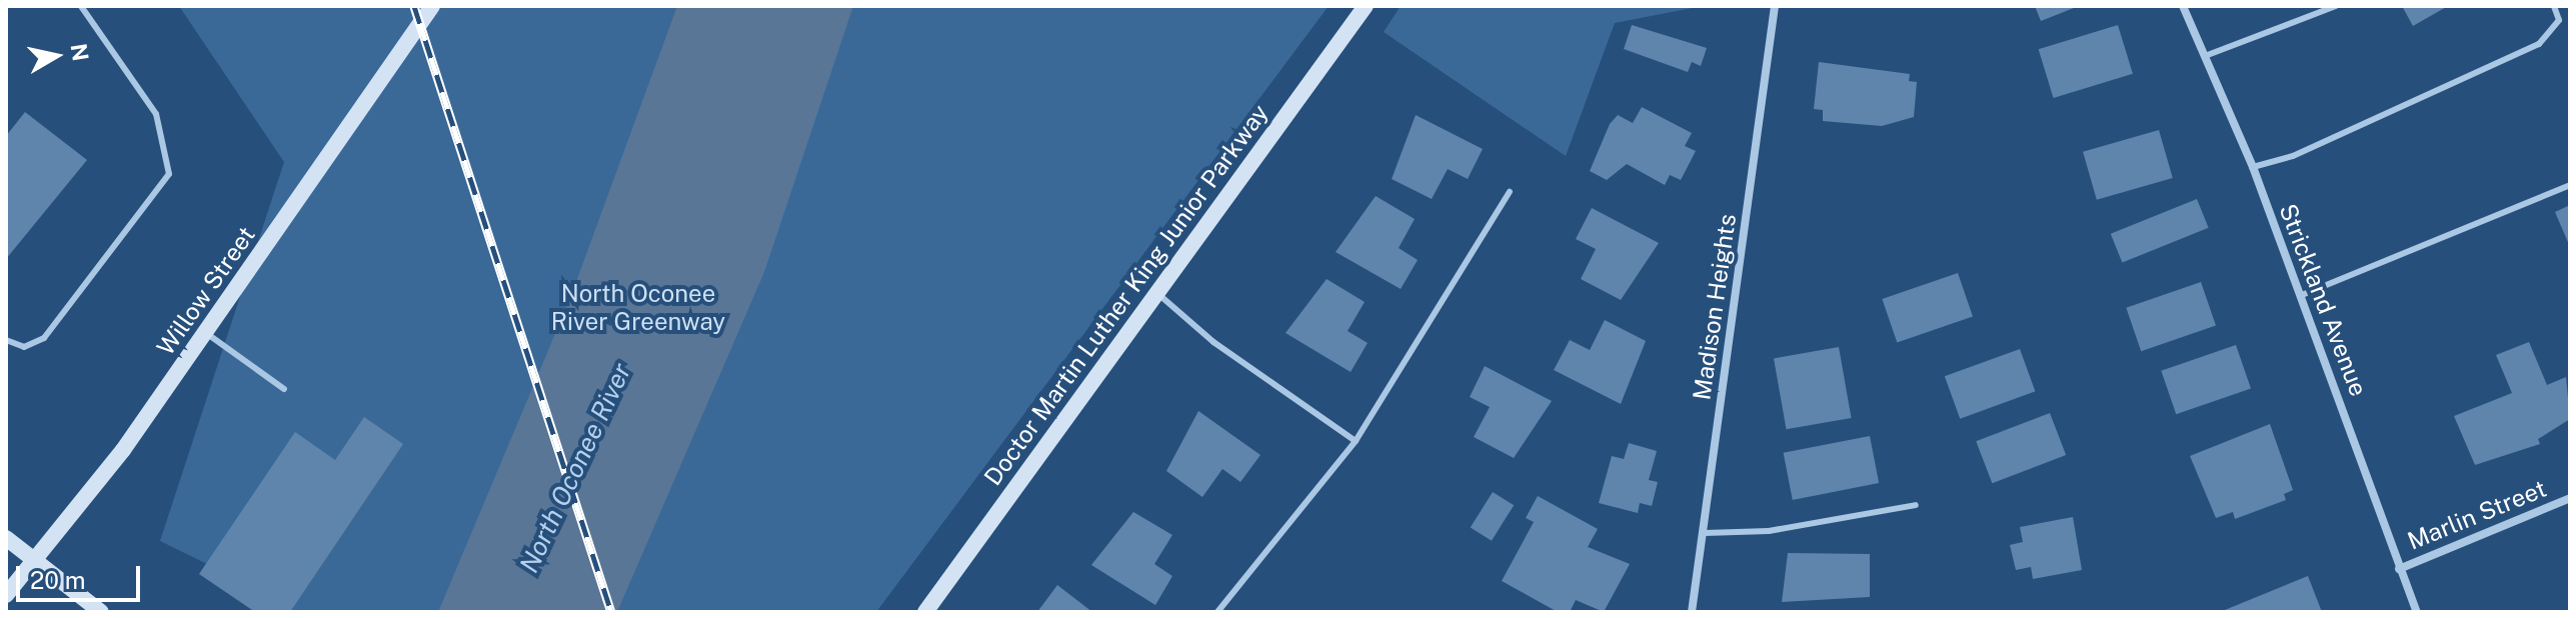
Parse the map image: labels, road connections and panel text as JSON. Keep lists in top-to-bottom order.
{
  "streets": {
    "main road": ["Willow Street", "Doctor Martin Luther King Junior Parkway"],
    "street": ["Strickland Avenue", "Madison Heights", "Marlin Street"]
  },
  "crossings": [
    ["Strickland Avenue", "Marlin Street"]
  ],
  "water": ["North Oconee River"],
  "parks": ["North Oconee River Greenway"],
  "scale_bar": "20 m",
  "north": "right"
}
